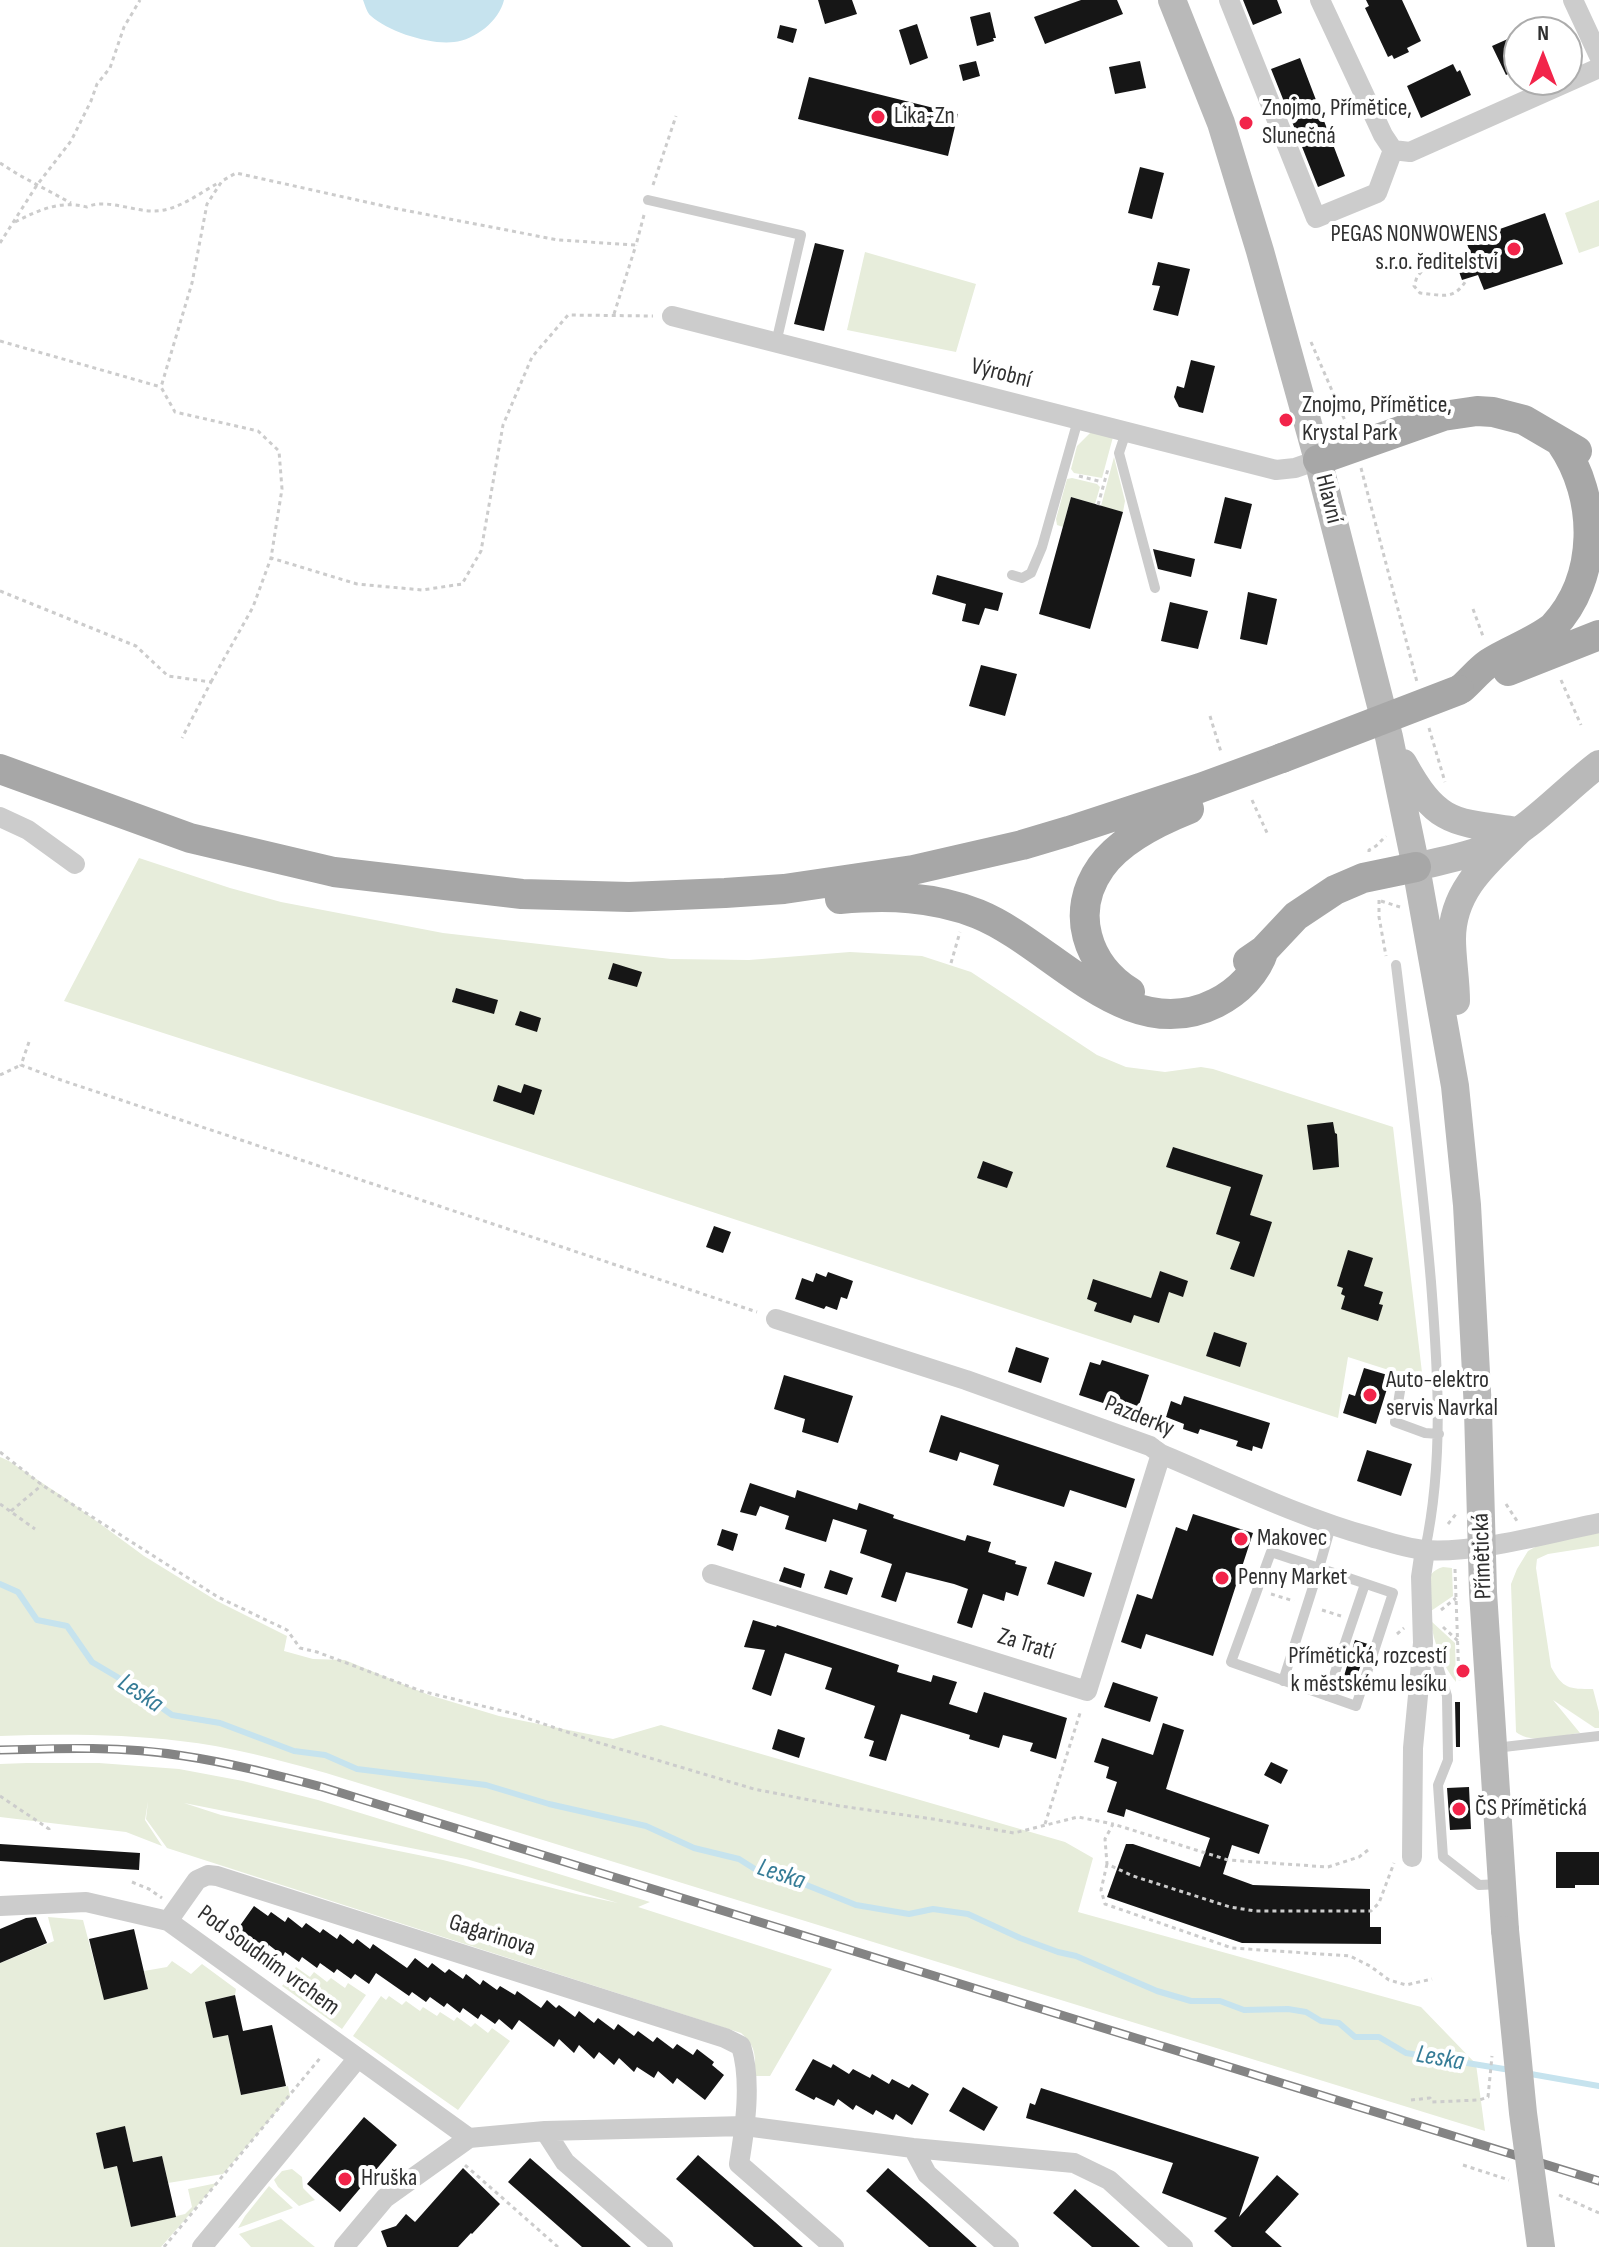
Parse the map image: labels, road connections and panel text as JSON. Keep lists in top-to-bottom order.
{
  "streets": {
    "main road": ["Hlavní", "Přímětická"],
    "street": [
      "Výrobní",
      "Pazderky",
      "Za Tratí",
      "Gagarinova",
      "Pod Soudním vrchem"
    ]
  },
  "crossings": [
    ["Výrobní", "Hlavní"],
    ["Hlavní", "Přímětická"],
    ["Pazderky", "Přímětická"],
    ["Gagarinova", "Pod Soudním vrchem"]
  ],
  "water": ["Leska"],
  "places": [
    "Lika-Zn",
    "Znojmo, Přímětice, Slunečná",
    "PEGAS NONWOWENS s.r.o. ředitelství",
    "Znojmo, Přímětice, Krystal Park",
    "Auto-elektro servis Navrkal",
    "Makovec",
    "Penny Market",
    "Přímětická, rozcestí k městskému lesíku",
    "ČS Přímětická",
    "Hruška"
  ],
  "north": "top"
}
